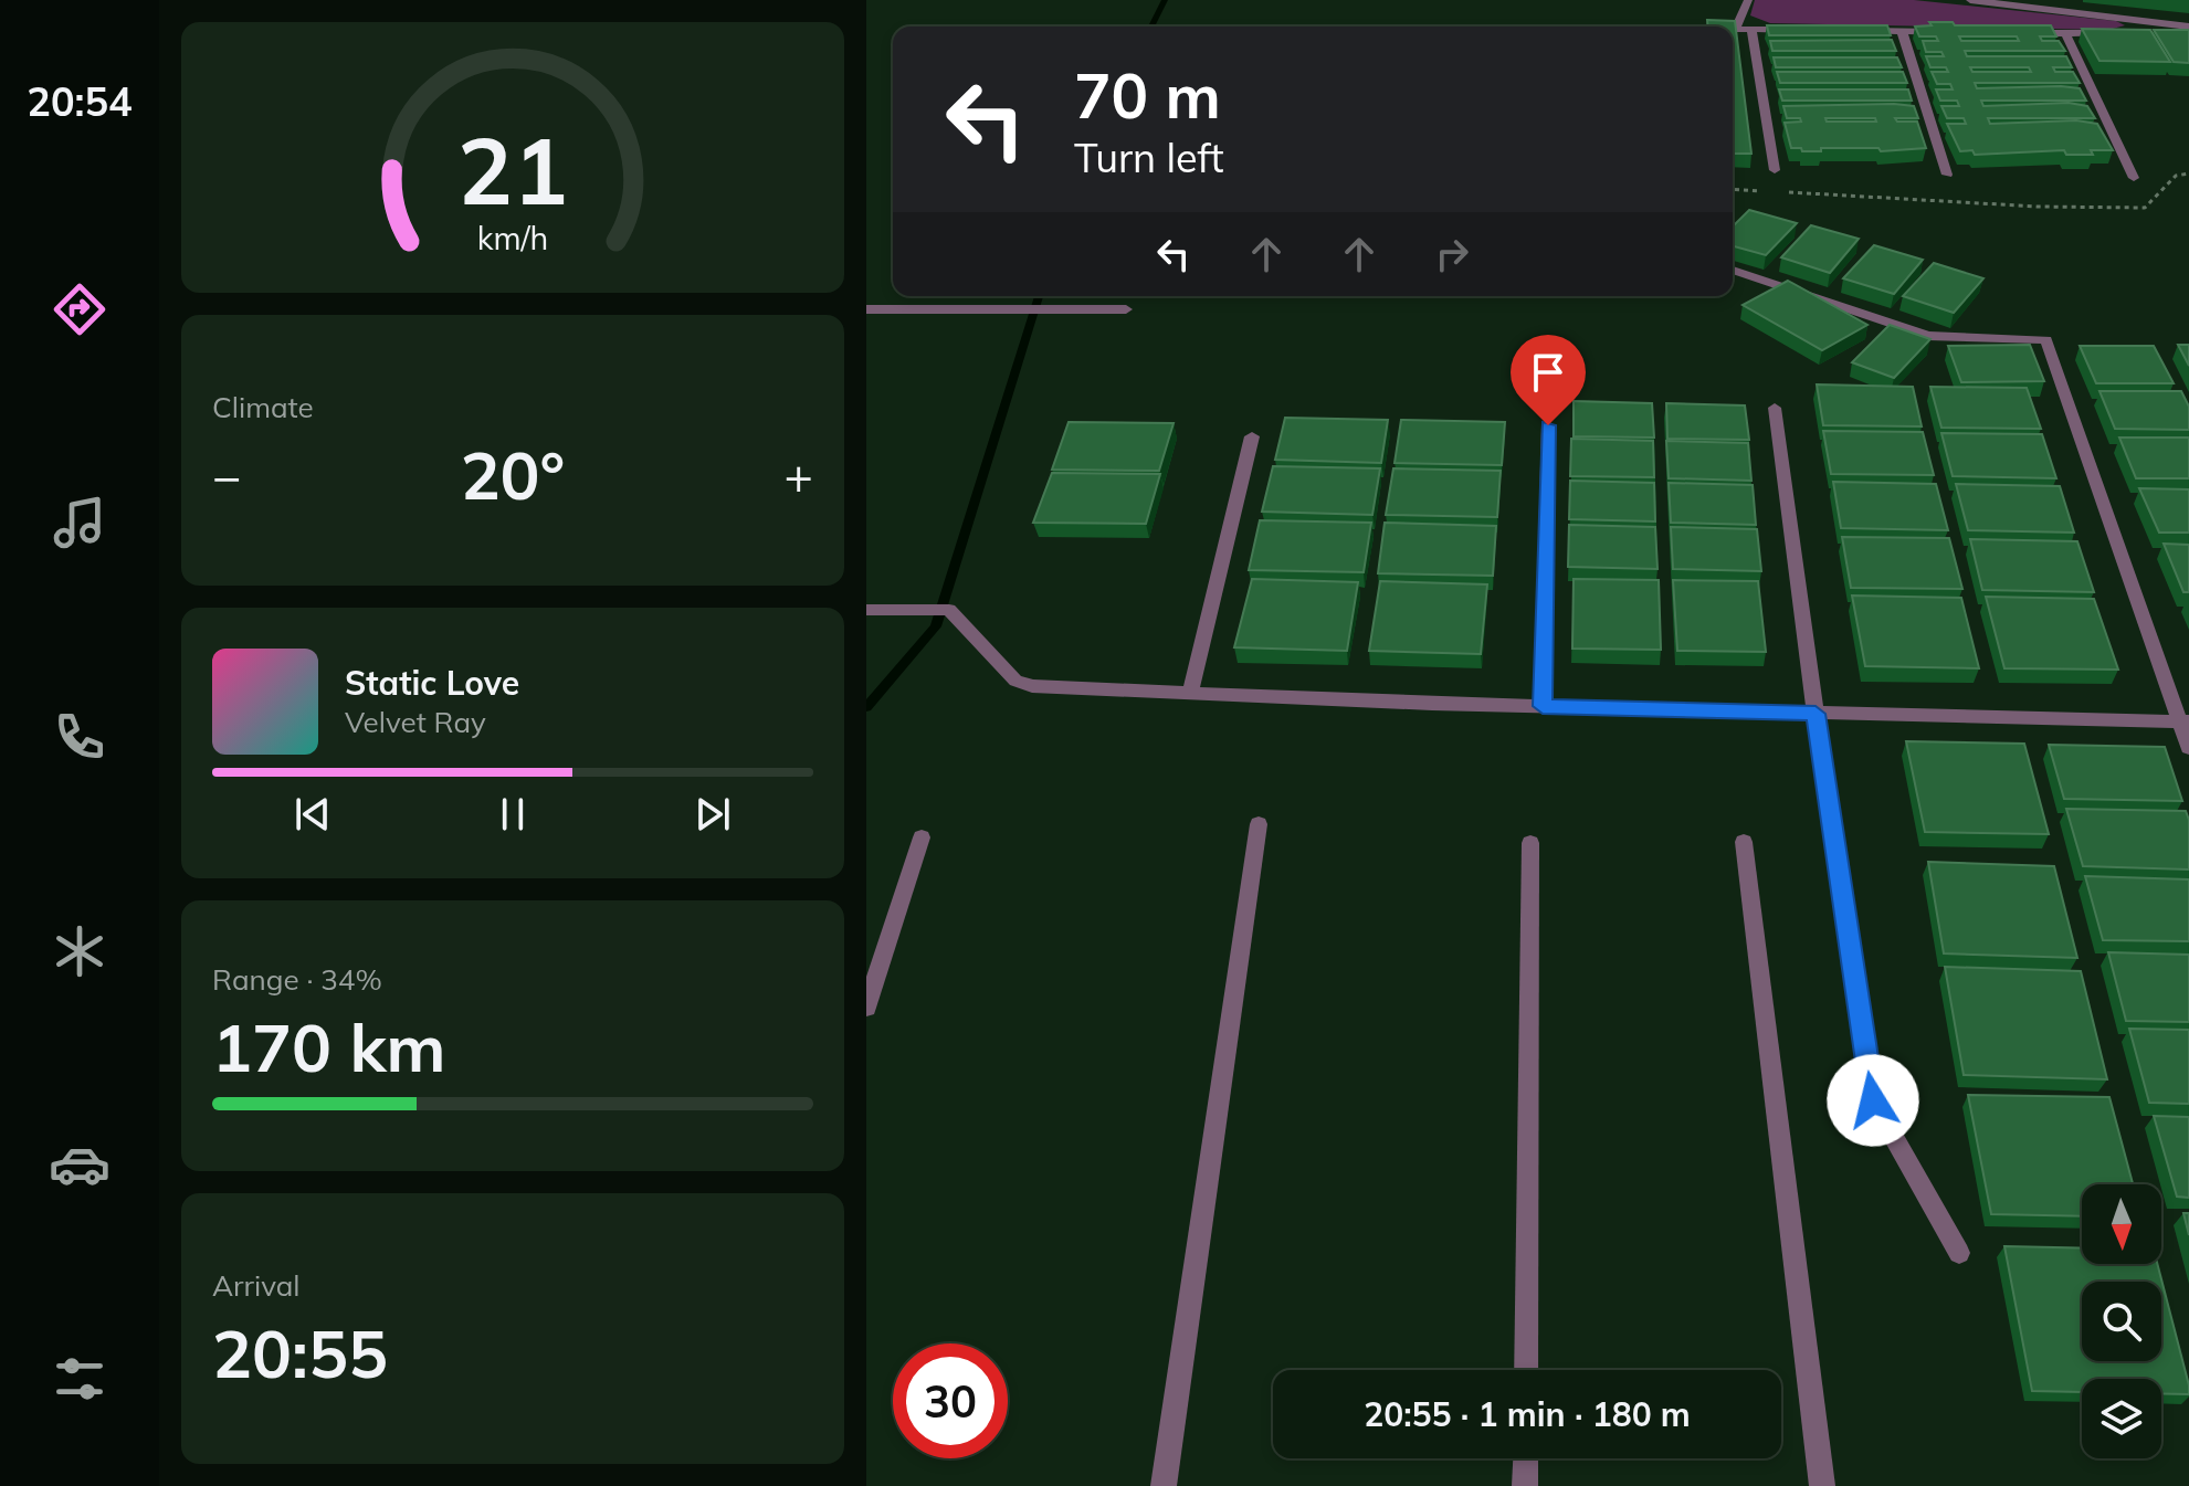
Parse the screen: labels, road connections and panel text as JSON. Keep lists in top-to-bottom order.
{
  "north": "bottom",
  "page": {
    "tabs": "20:54",
    "turn": ["70 m", "Turn left"],
    "tile": [
      "Climate",
      ["Range · 34%", "170 km"],
      ["Arrival", "20:55"]
    ],
    "heat": ["−", "20°", "+"],
    "song": ["Static Love", "Velvet Ray"],
    "limit": "30",
    "trip": "20:55 · 1 min · 180 m",
    "gauge": ["21", "km/h"]
  }
}
